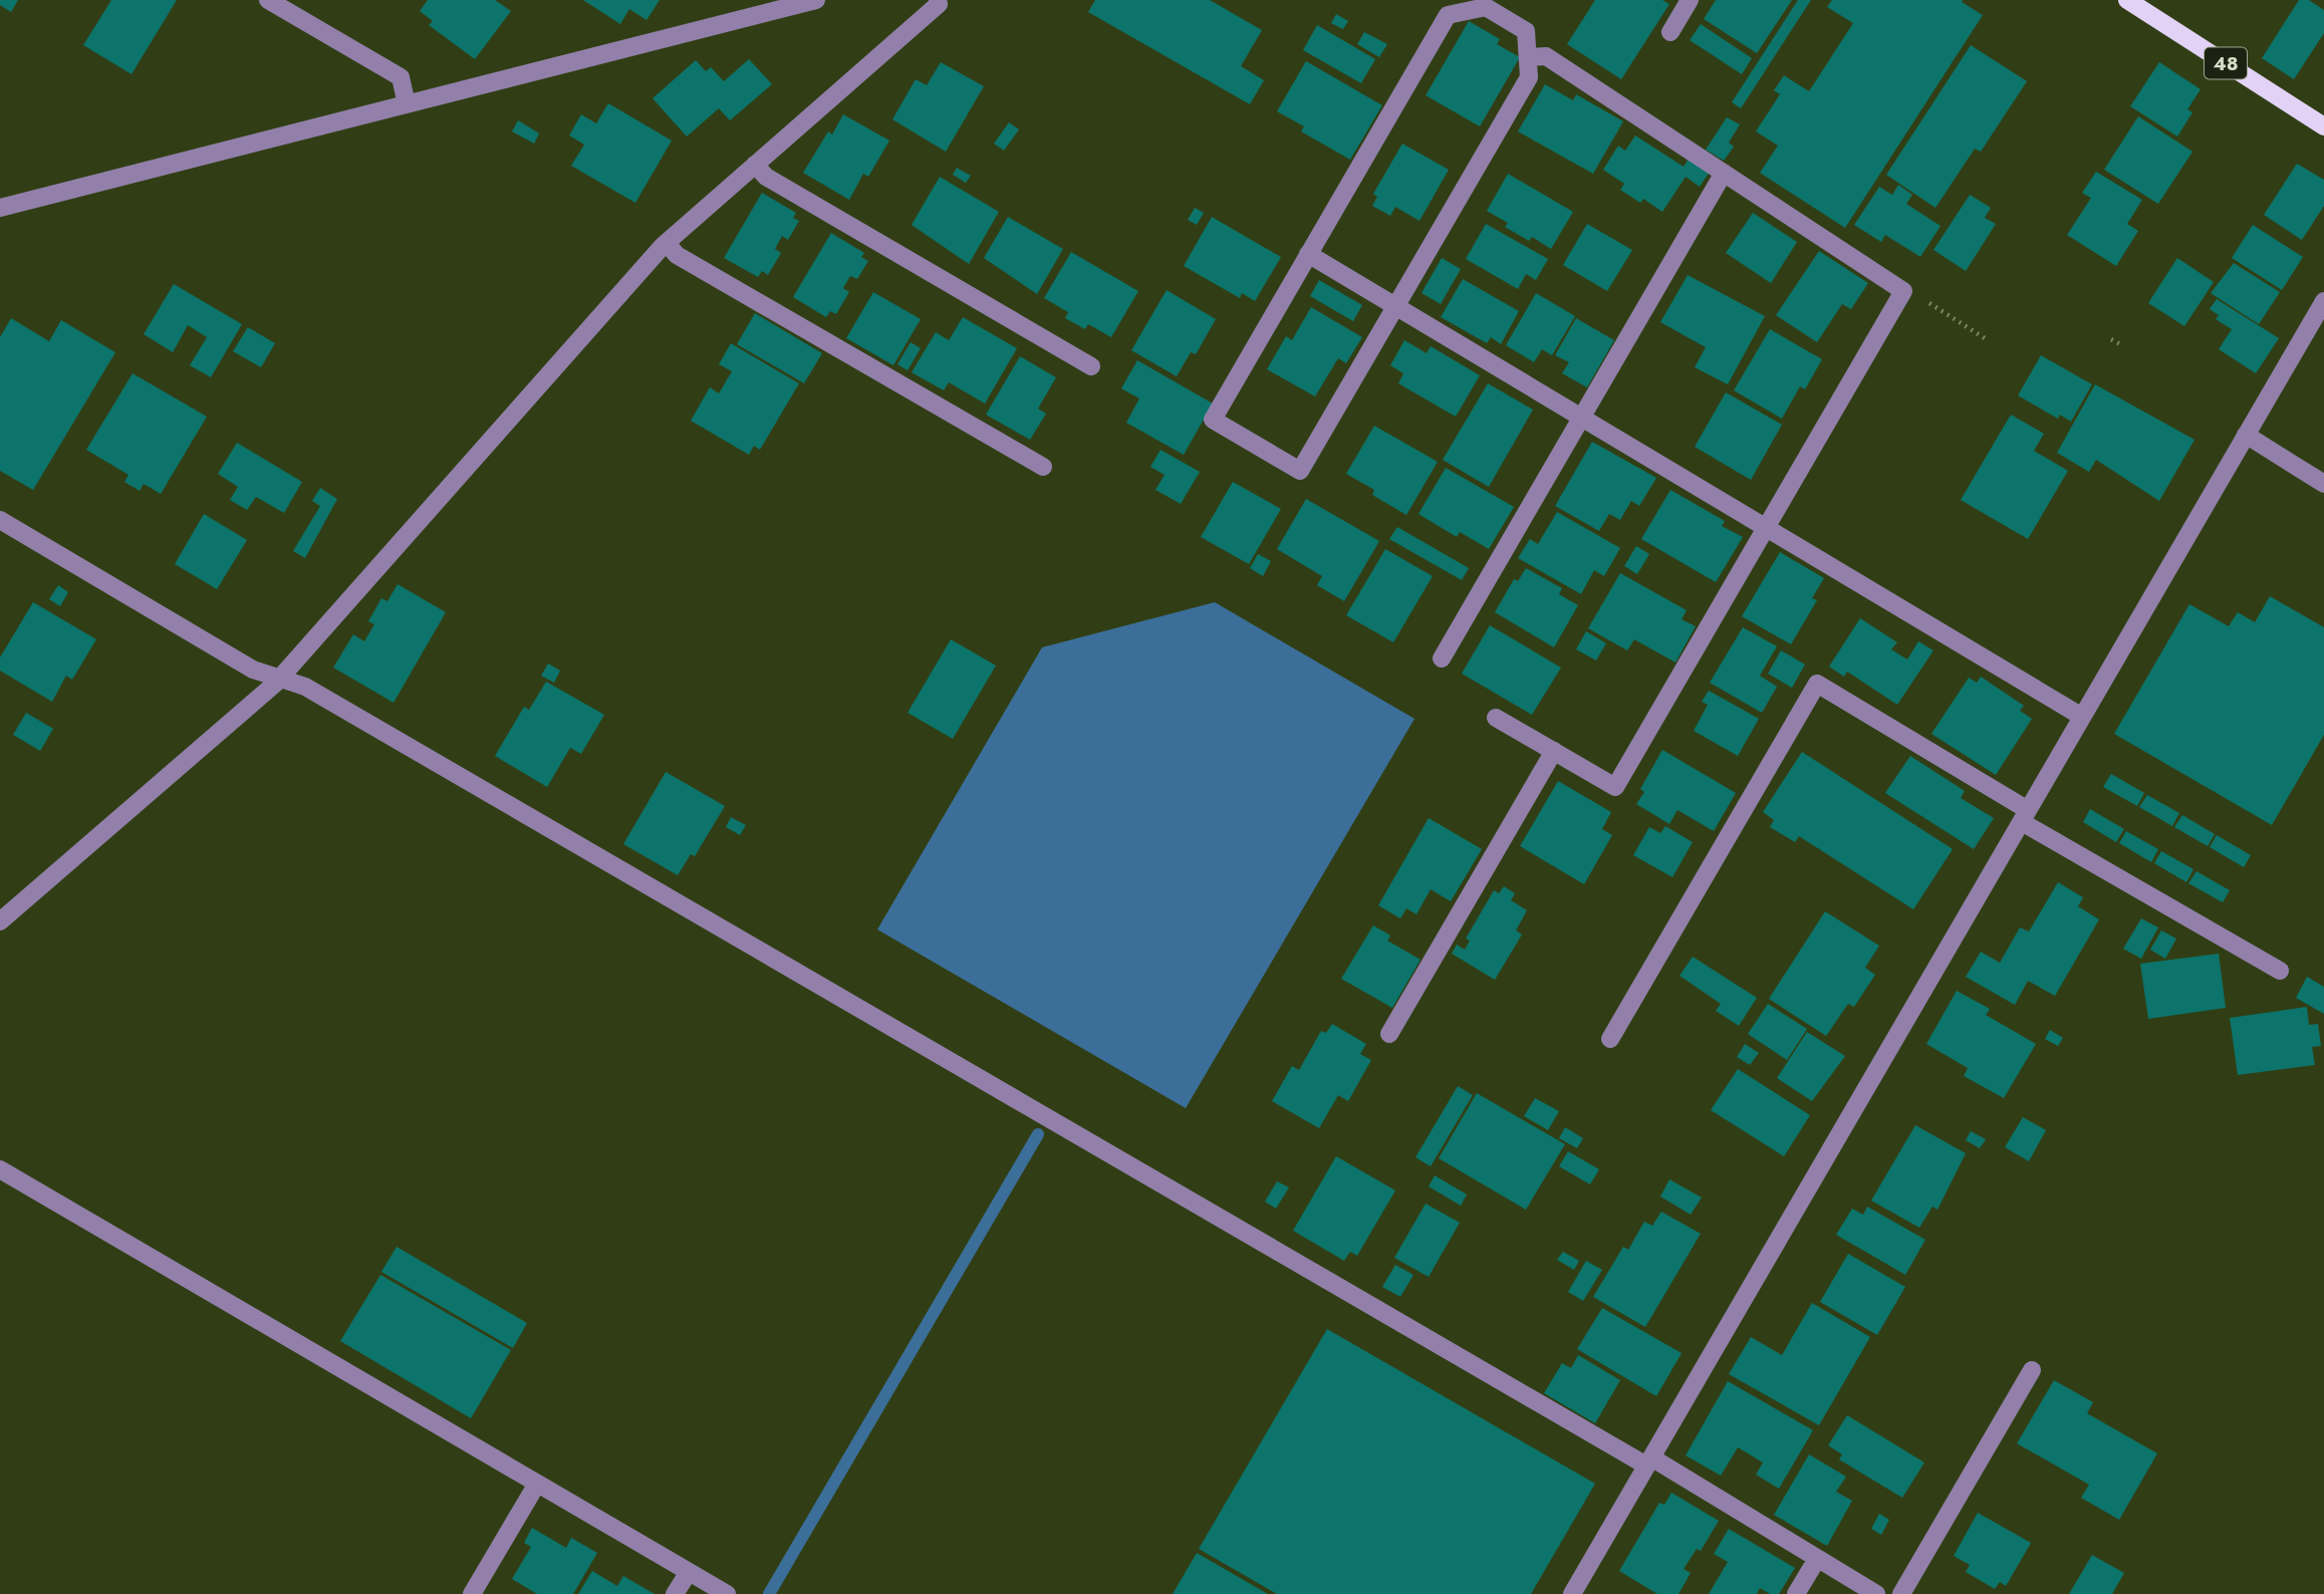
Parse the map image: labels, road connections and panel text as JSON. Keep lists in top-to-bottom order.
{
  "streets": {
    "main road": ["48"]
  }
}
